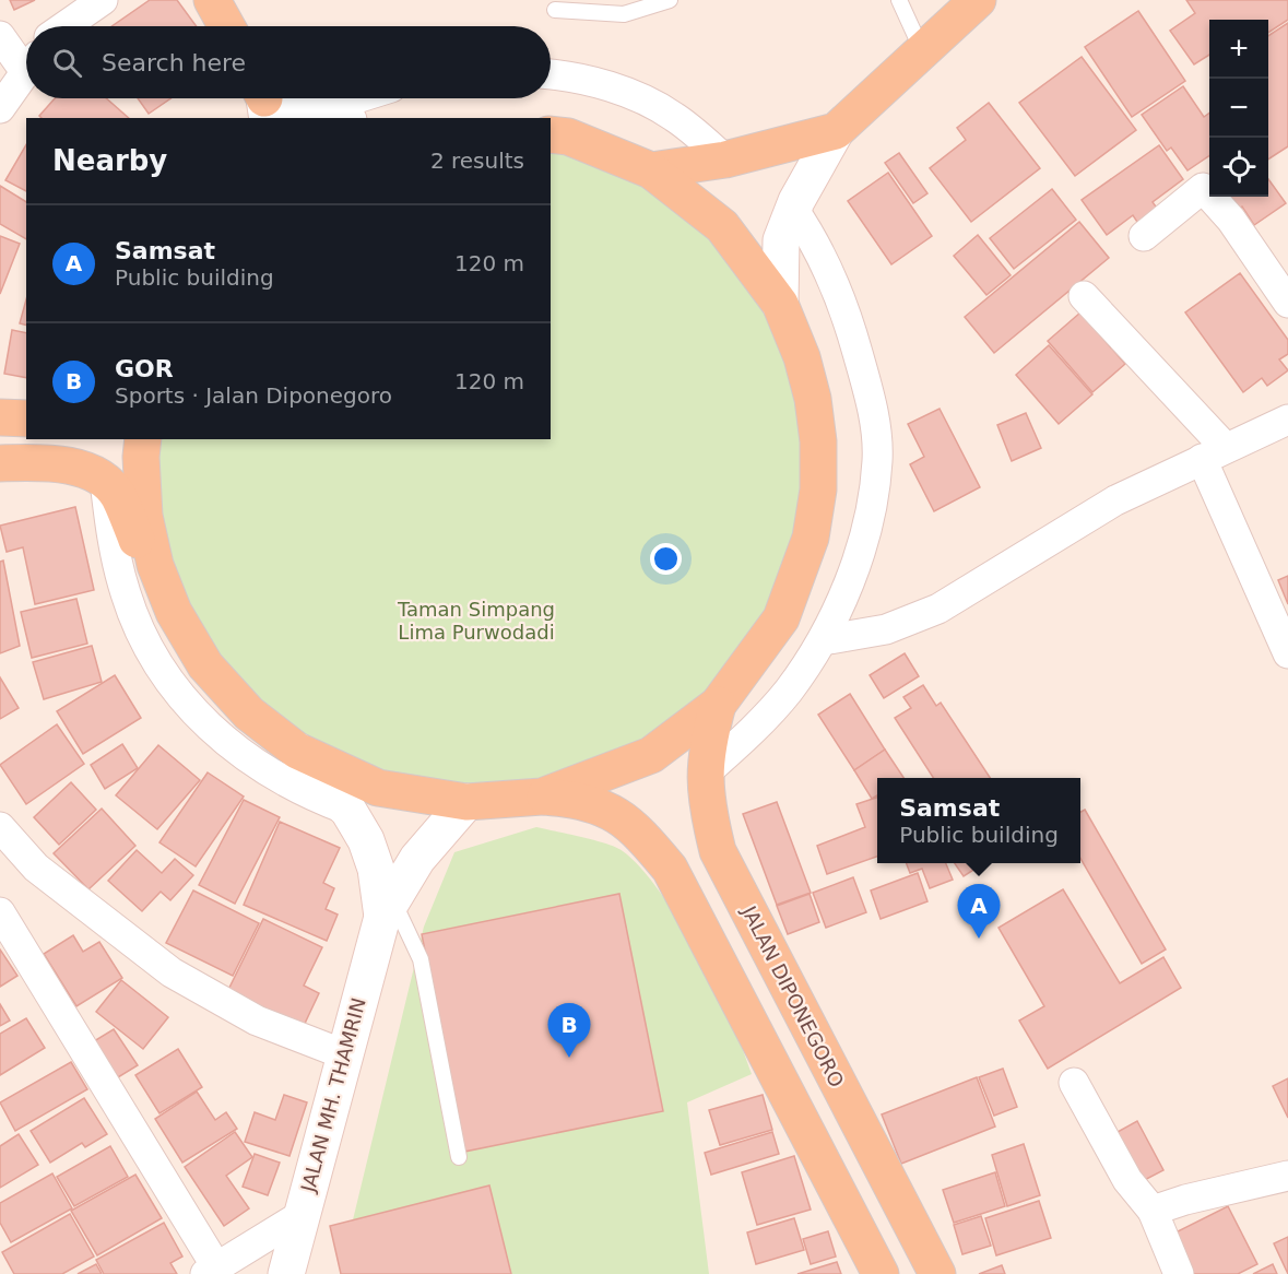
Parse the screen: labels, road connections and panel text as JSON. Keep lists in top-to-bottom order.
{
  "streets": {
    "main road": ["JALAN DIPONEGORO", "JALAN MH. THAMRIN"]
  },
  "parks": ["Taman Simpang Lima Purwodadi"],
  "page": {
    "map_buttons": ["+", "−"],
    "search": "Search here",
    "heading": ["Nearby", "2 results"],
    "list": [
      {
        "mark": "A",
        "name": "Samsat",
        "note": "Public building",
        "value": "120 m"
      },
      {
        "mark": "B",
        "name": "GOR",
        "note": "Sports · Jalan Diponegoro",
        "value": "120 m"
      }
    ],
    "popup": ["Samsat", "Public building"],
    "pins": ["A", "B"]
  }
}
